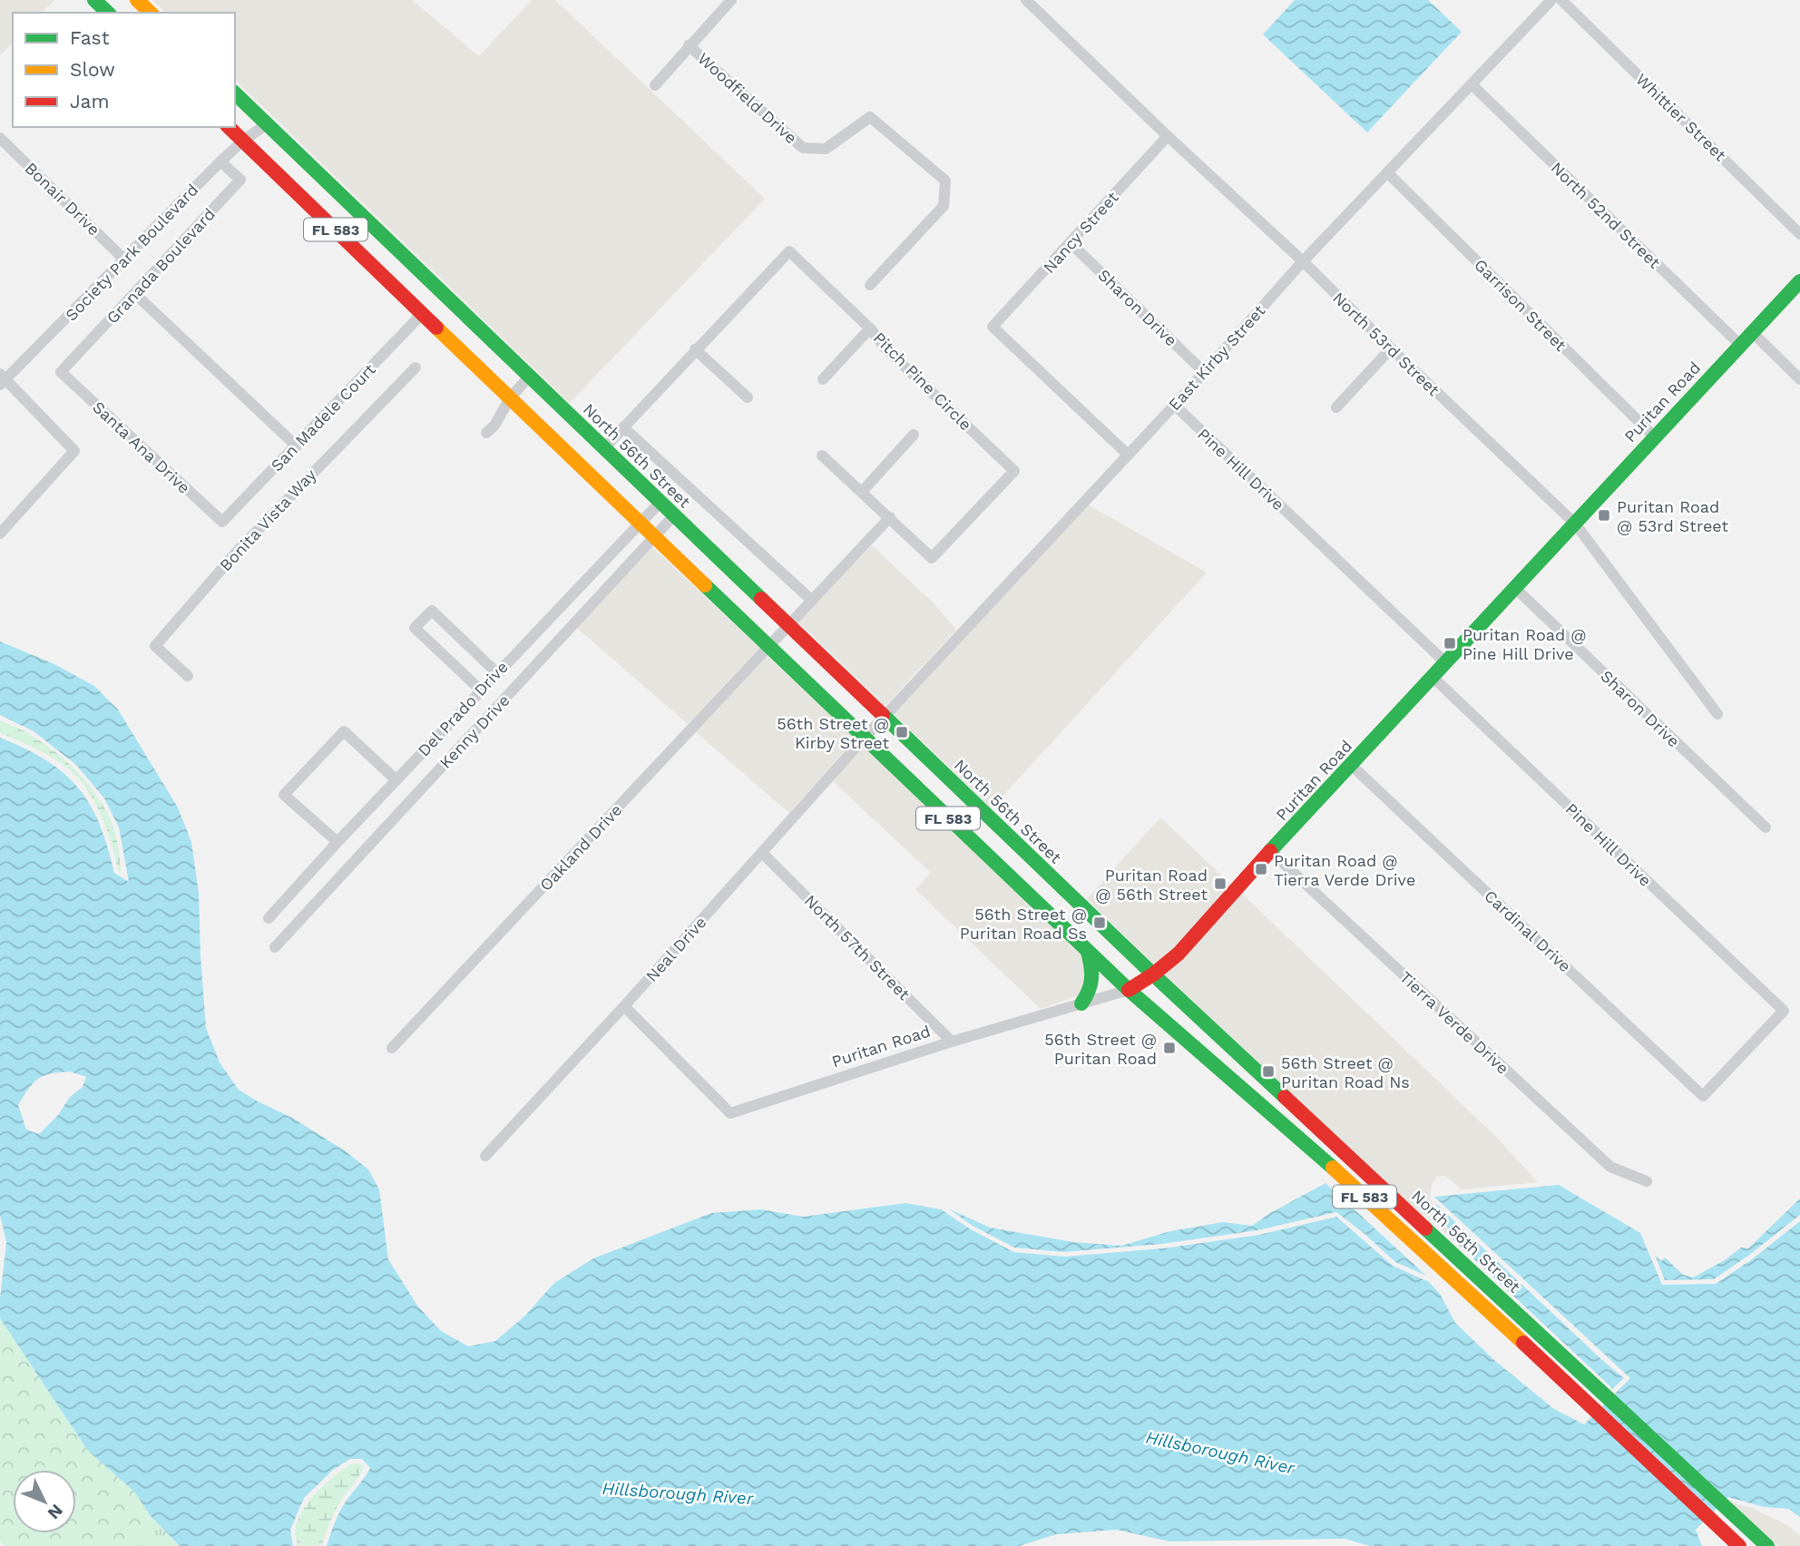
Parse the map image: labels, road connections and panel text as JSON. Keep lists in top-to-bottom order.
{
  "streets": {
    "main road": ["FL 583", "Puritan Road", "North 56th Street"],
    "street": [
      "Woodfield Drive",
      "Whittier Street",
      "Bonair Drive",
      "North 52nd Street",
      "Nancy Street",
      "Society Park Boulevard",
      "Granada Boulevard",
      "Garrison Street",
      "Sharon Drive",
      "North 53rd Street",
      "East Kirby Street",
      "Pitch Pine Circle",
      "San Madele Court",
      "Santa Ana Drive",
      "Pine Hill Drive",
      "Bonita Vista Way",
      "Del Prado Drive",
      "Kenny Drive",
      "Oakland Drive",
      "Cardinal Drive",
      "North 57th Street",
      "Neal Drive",
      "Tierra Verde Drive"
    ]
  },
  "crossings": [
    ["Bonair Drive", "Society Park Boulevard"],
    ["North 52nd Street", "East Kirby Street"],
    ["North 52nd Street", "Puritan Road"],
    ["FL 583", "Society Park Boulevard"],
    ["FL 583", "East Kirby Street"],
    ["FL 583", "Puritan Road"],
    ["FL 583", "San Madele Court"],
    ["FL 583", "Del Prado Drive"],
    ["FL 583", "Kenny Drive"],
    ["FL 583", "Oakland Drive"],
    ["FL 583", "Neal Drive"],
    ["Nancy Street", "Sharon Drive"],
    ["Nancy Street", "North 53rd Street"],
    ["Nancy Street", "East Kirby Street"],
    ["Society Park Boulevard", "Granada Boulevard"],
    ["Society Park Boulevard", "North 56th Street"],
    ["Granada Boulevard", "Santa Ana Drive"],
    ["Garrison Street", "East Kirby Street"],
    ["Garrison Street", "Puritan Road"],
    ["Sharon Drive", "East Kirby Street"],
    ["Sharon Drive", "Puritan Road"],
    ["North 53rd Street", "East Kirby Street"],
    ["North 53rd Street", "Puritan Road"],
    ["East Kirby Street", "North 56th Street"],
    ["East Kirby Street", "Pine Hill Drive"],
    ["East Kirby Street", "Neal Drive"],
    ["Pitch Pine Circle", "North 56th Street"],
    ["Puritan Road", "North 56th Street"],
    ["Puritan Road", "Pine Hill Drive"],
    ["Puritan Road", "Cardinal Drive"],
    ["Puritan Road", "North 57th Street"],
    ["Puritan Road", "Neal Drive"],
    ["Puritan Road", "Tierra Verde Drive"],
    ["San Madele Court", "Santa Ana Drive"],
    ["North 56th Street", "Del Prado Drive"],
    ["North 56th Street", "Kenny Drive"],
    ["North 56th Street", "Oakland Drive"],
    ["Pine Hill Drive", "Cardinal Drive"],
    ["North 57th Street", "Neal Drive"]
  ],
  "water": ["Hillsborough River"],
  "places": {
    "transit": [
      "Puritan Road @ 53rd Street",
      "Puritan Road @ Pine Hill Drive",
      "56th Street @ Kirby Street",
      "Puritan Road @ Tierra Verde Drive",
      "Puritan Road @ 56th Street",
      "56th Street @ Puritan Road Ss",
      "56th Street @ Puritan Road",
      "56th Street @ Puritan Road Ns"
    ]
  },
  "legend": ["Fast", "Slow", "Jam"],
  "north": "bottom right"
}
